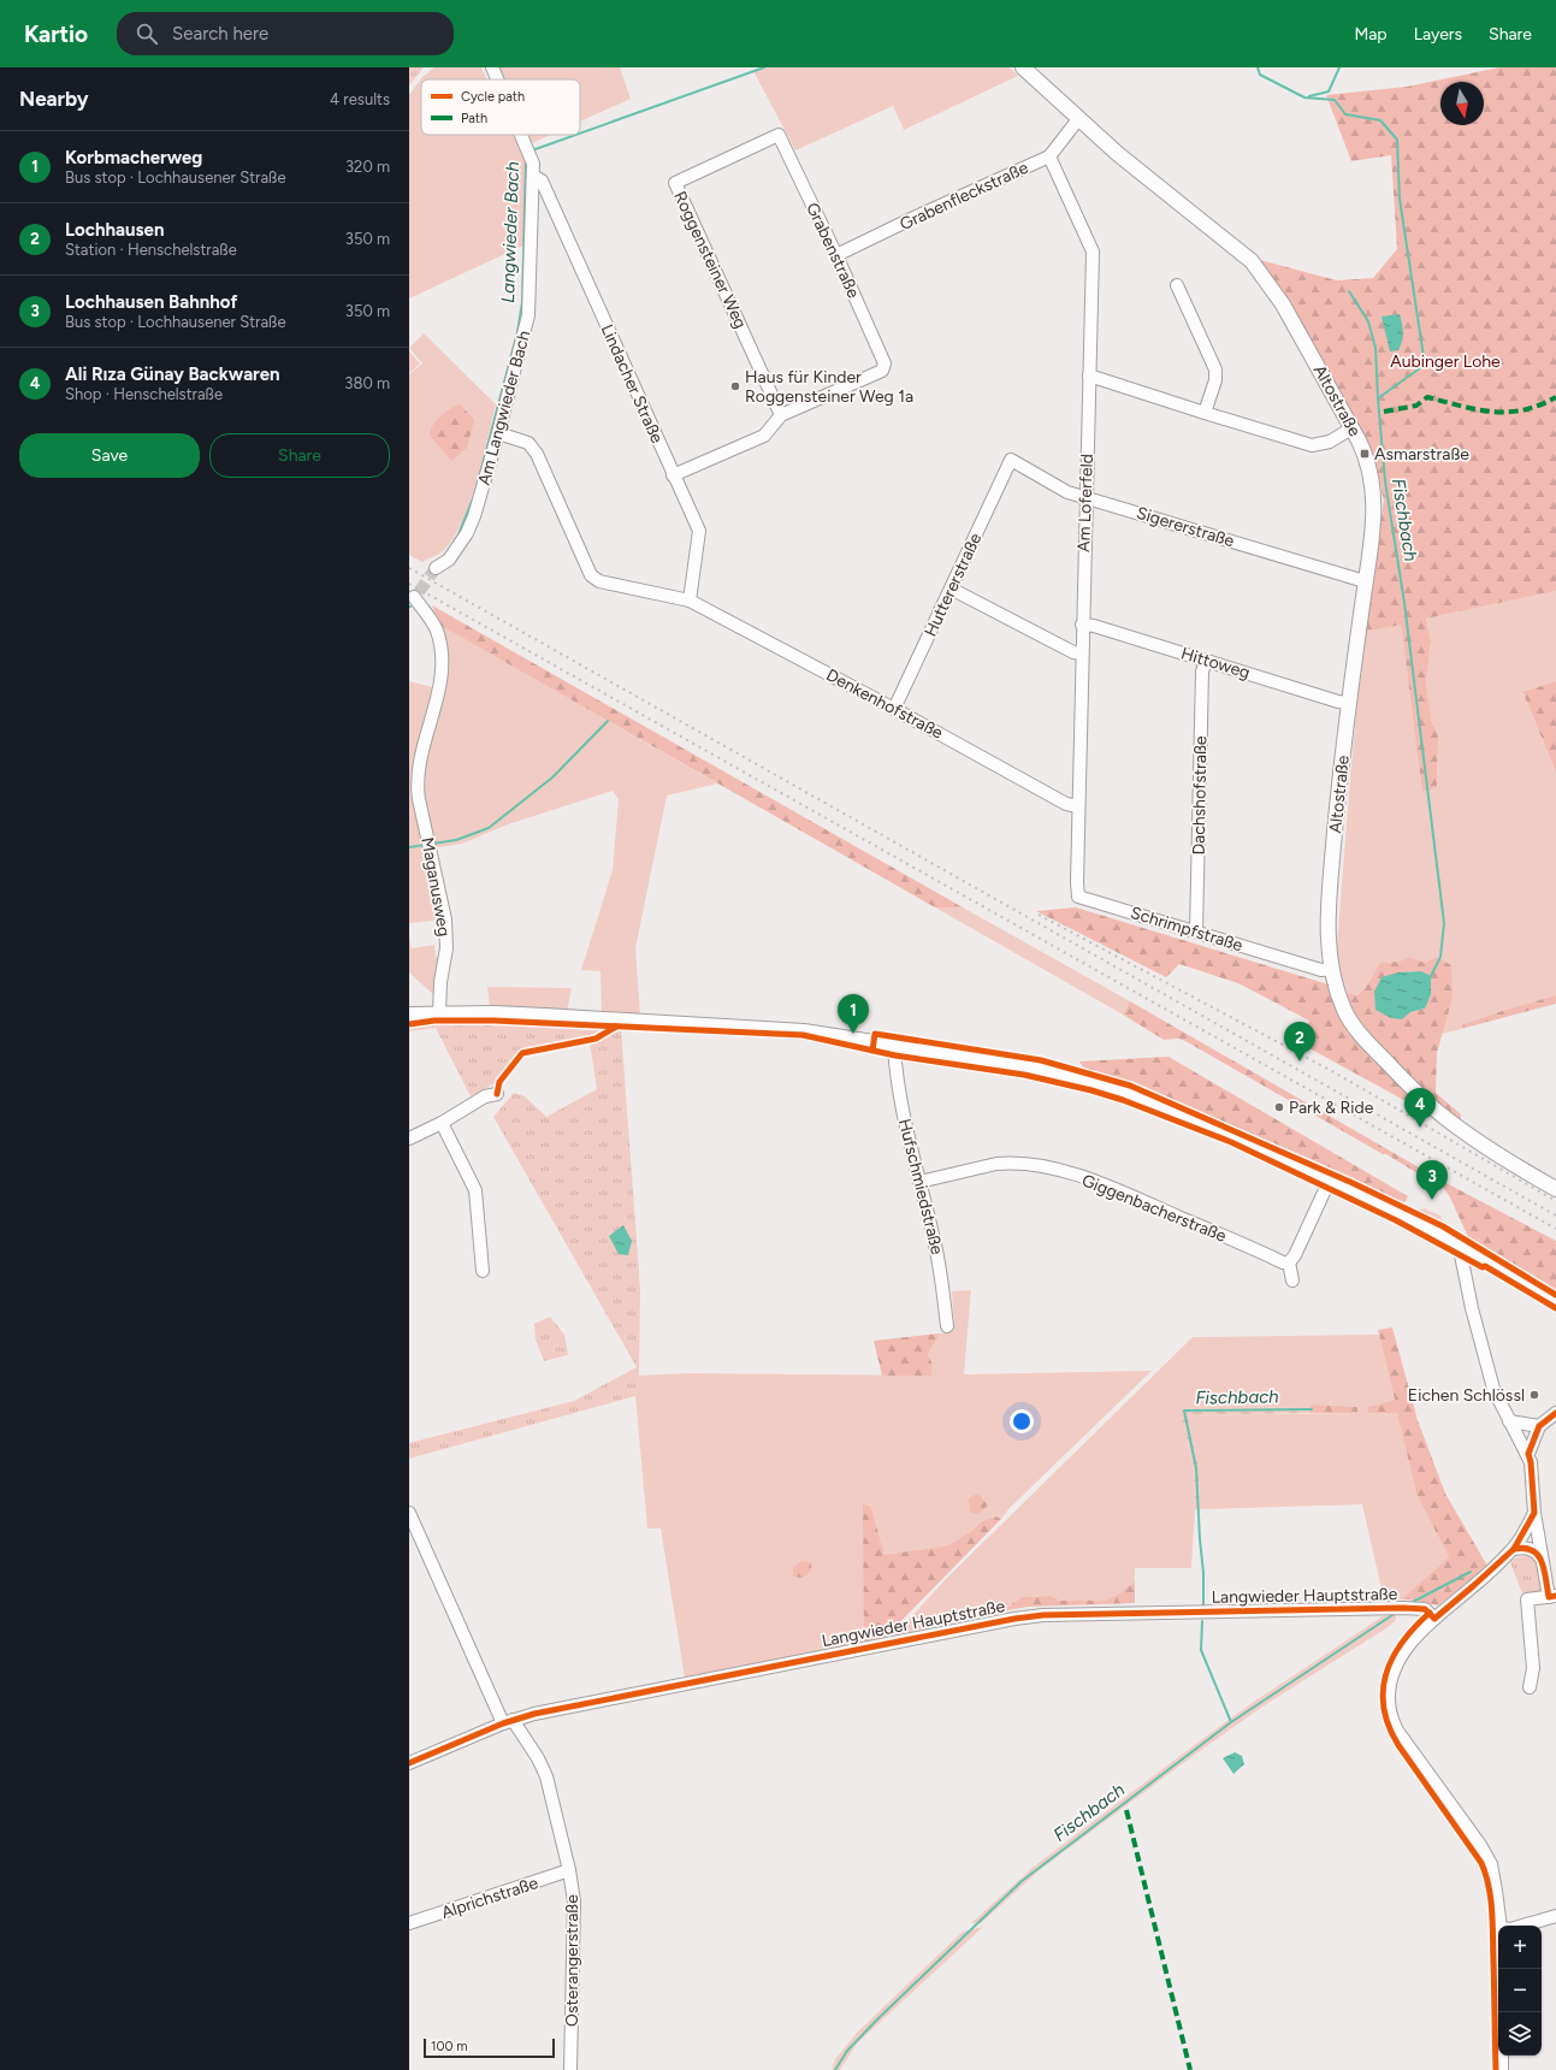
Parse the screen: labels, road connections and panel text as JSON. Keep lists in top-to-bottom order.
{
  "streets": {
    "main road": ["Altostraße"],
    "street": [
      "Grabenfleckstraße",
      "Grabenstraße",
      "Roggensteiner Weg",
      "Lindacher Straße",
      "Am Langwieder Bach",
      "Am Loferfeld",
      "Sigererstraße",
      "Huttererstraße",
      "Hittoweg",
      "Denkenhofstraße",
      "Dachshofstraße",
      "Maganusweg",
      "Schrimpfstraße",
      "Hufschmiedstraße",
      "Giggenbacherstraße",
      "Langwieder Hauptstraße",
      "Alprichstraße",
      "Osterangerstraße"
    ]
  },
  "crossings": [
    ["Grabenfleckstraße", "Grabenstraße"],
    ["Grabenfleckstraße", "Altostraße"],
    ["Grabenfleckstraße", "Am Loferfeld"],
    ["Grabenstraße", "Roggensteiner Weg"],
    ["Lindacher Straße", "Am Langwieder Bach"],
    ["Lindacher Straße", "Denkenhofstraße"],
    ["Altostraße", "Sigererstraße"],
    ["Altostraße", "Hittoweg"],
    ["Altostraße", "Schrimpfstraße"],
    ["Am Langwieder Bach", "Denkenhofstraße"],
    ["Am Loferfeld", "Sigererstraße"],
    ["Am Loferfeld", "Hittoweg"],
    ["Am Loferfeld", "Denkenhofstraße"],
    ["Am Loferfeld", "Schrimpfstraße"],
    ["Sigererstraße", "Huttererstraße"],
    ["Huttererstraße", "Denkenhofstraße"],
    ["Hittoweg", "Dachshofstraße"],
    ["Dachshofstraße", "Schrimpfstraße"],
    ["Hufschmiedstraße", "Giggenbacherstraße"],
    ["Langwieder Hauptstraße", "Osterangerstraße"],
    ["Alprichstraße", "Osterangerstraße"]
  ],
  "water": ["Langwieder Bach", "Fischbach"],
  "parks": ["Aubinger Lohe"],
  "places": {
    "other": ["Haus für Kinder Roggensteiner Weg 1a", "Park & Ride", "Eichen Schlössl"],
    "transit": ["Asmarstraße"]
  },
  "legend": ["Cycle path", "Path"],
  "scale_bar": "100 m",
  "north": "bottom",
  "page": {
    "header": "Kartio",
    "search": "Search here",
    "nav": ["Map", "Layers", "Share"],
    "heading": ["Nearby", "4 results"],
    "list": [
      {
        "mark": "1",
        "name": "Korbmacherweg",
        "note": "Bus stop · Lochhausener Straße",
        "value": "320 m"
      },
      {
        "mark": "2",
        "name": "Lochhausen",
        "note": "Station · Henschelstraße",
        "value": "350 m"
      },
      {
        "mark": "3",
        "name": "Lochhausen Bahnhof",
        "note": "Bus stop · Lochhausener Straße",
        "value": "350 m"
      },
      {
        "mark": "4",
        "name": "Ali Rıza Günay Backwaren",
        "note": "Shop · Henschelstraße",
        "value": "380 m"
      }
    ],
    "buttons": ["Save", "Share"],
    "pins": [
      "1",
      "2",
      "4",
      "3"
    ],
    "map_buttons": ["+", "−"],
    "scale": "100 m"
  }
}
